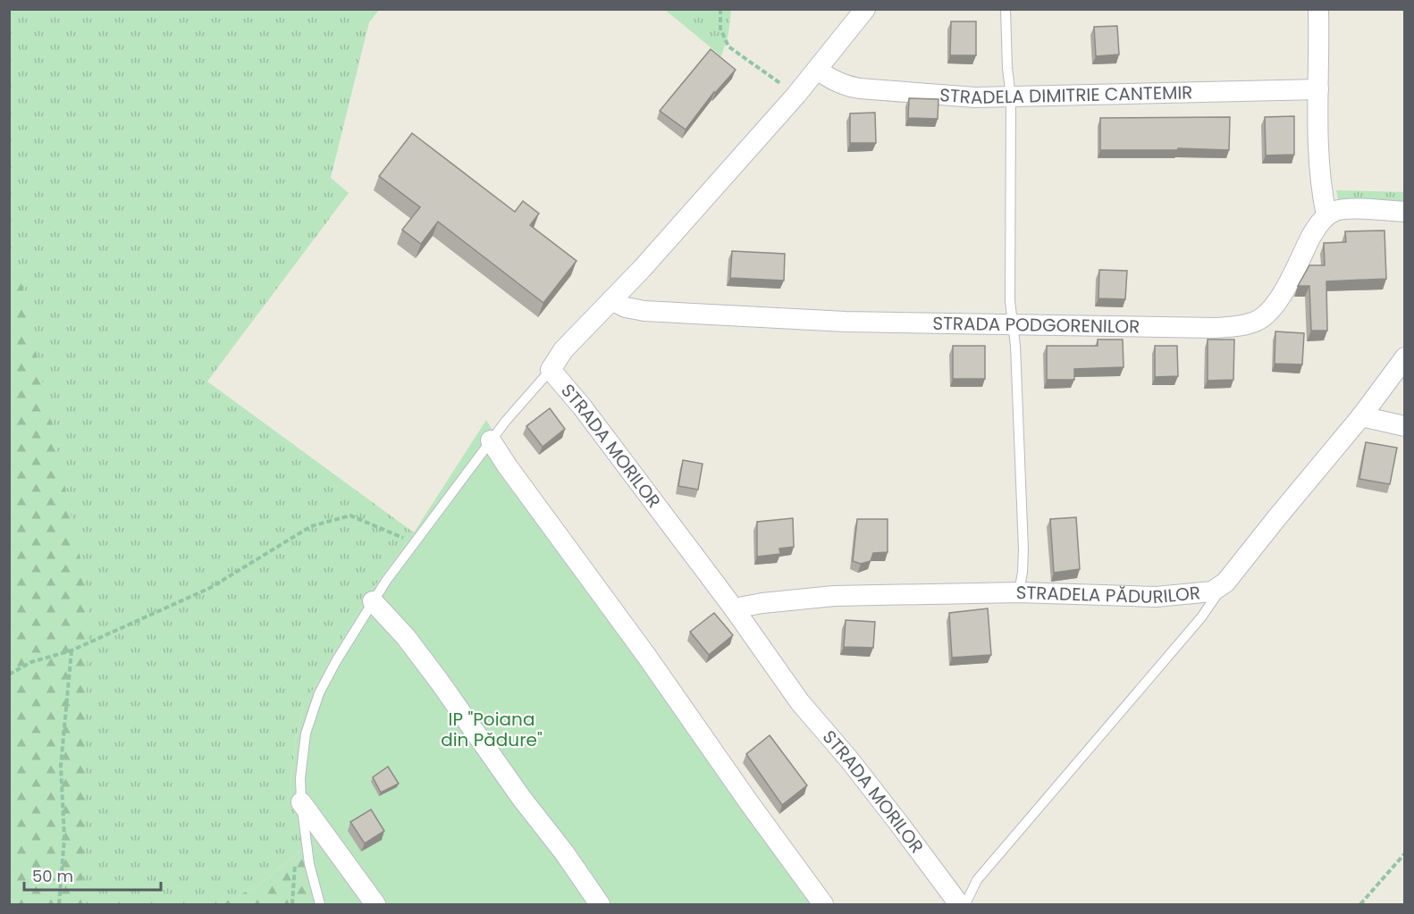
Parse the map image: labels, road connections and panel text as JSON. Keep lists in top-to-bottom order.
{
  "streets": {
    "street": [
      "STRADELA DIMITRIE CANTEMIR",
      "STRADA PODGORENILOR",
      "STRADA MORILOR",
      "STRADELA PĂDURILOR"
    ]
  },
  "crossings": [
    ["STRADELA DIMITRIE CANTEMIR", "STRADA MORILOR"],
    ["STRADA PODGORENILOR", "STRADA MORILOR"],
    ["STRADA MORILOR", "STRADELA PĂDURILOR"]
  ],
  "parks": ["IP \"Poiana din Pădure\""],
  "scale_bar": "50 m"
}
